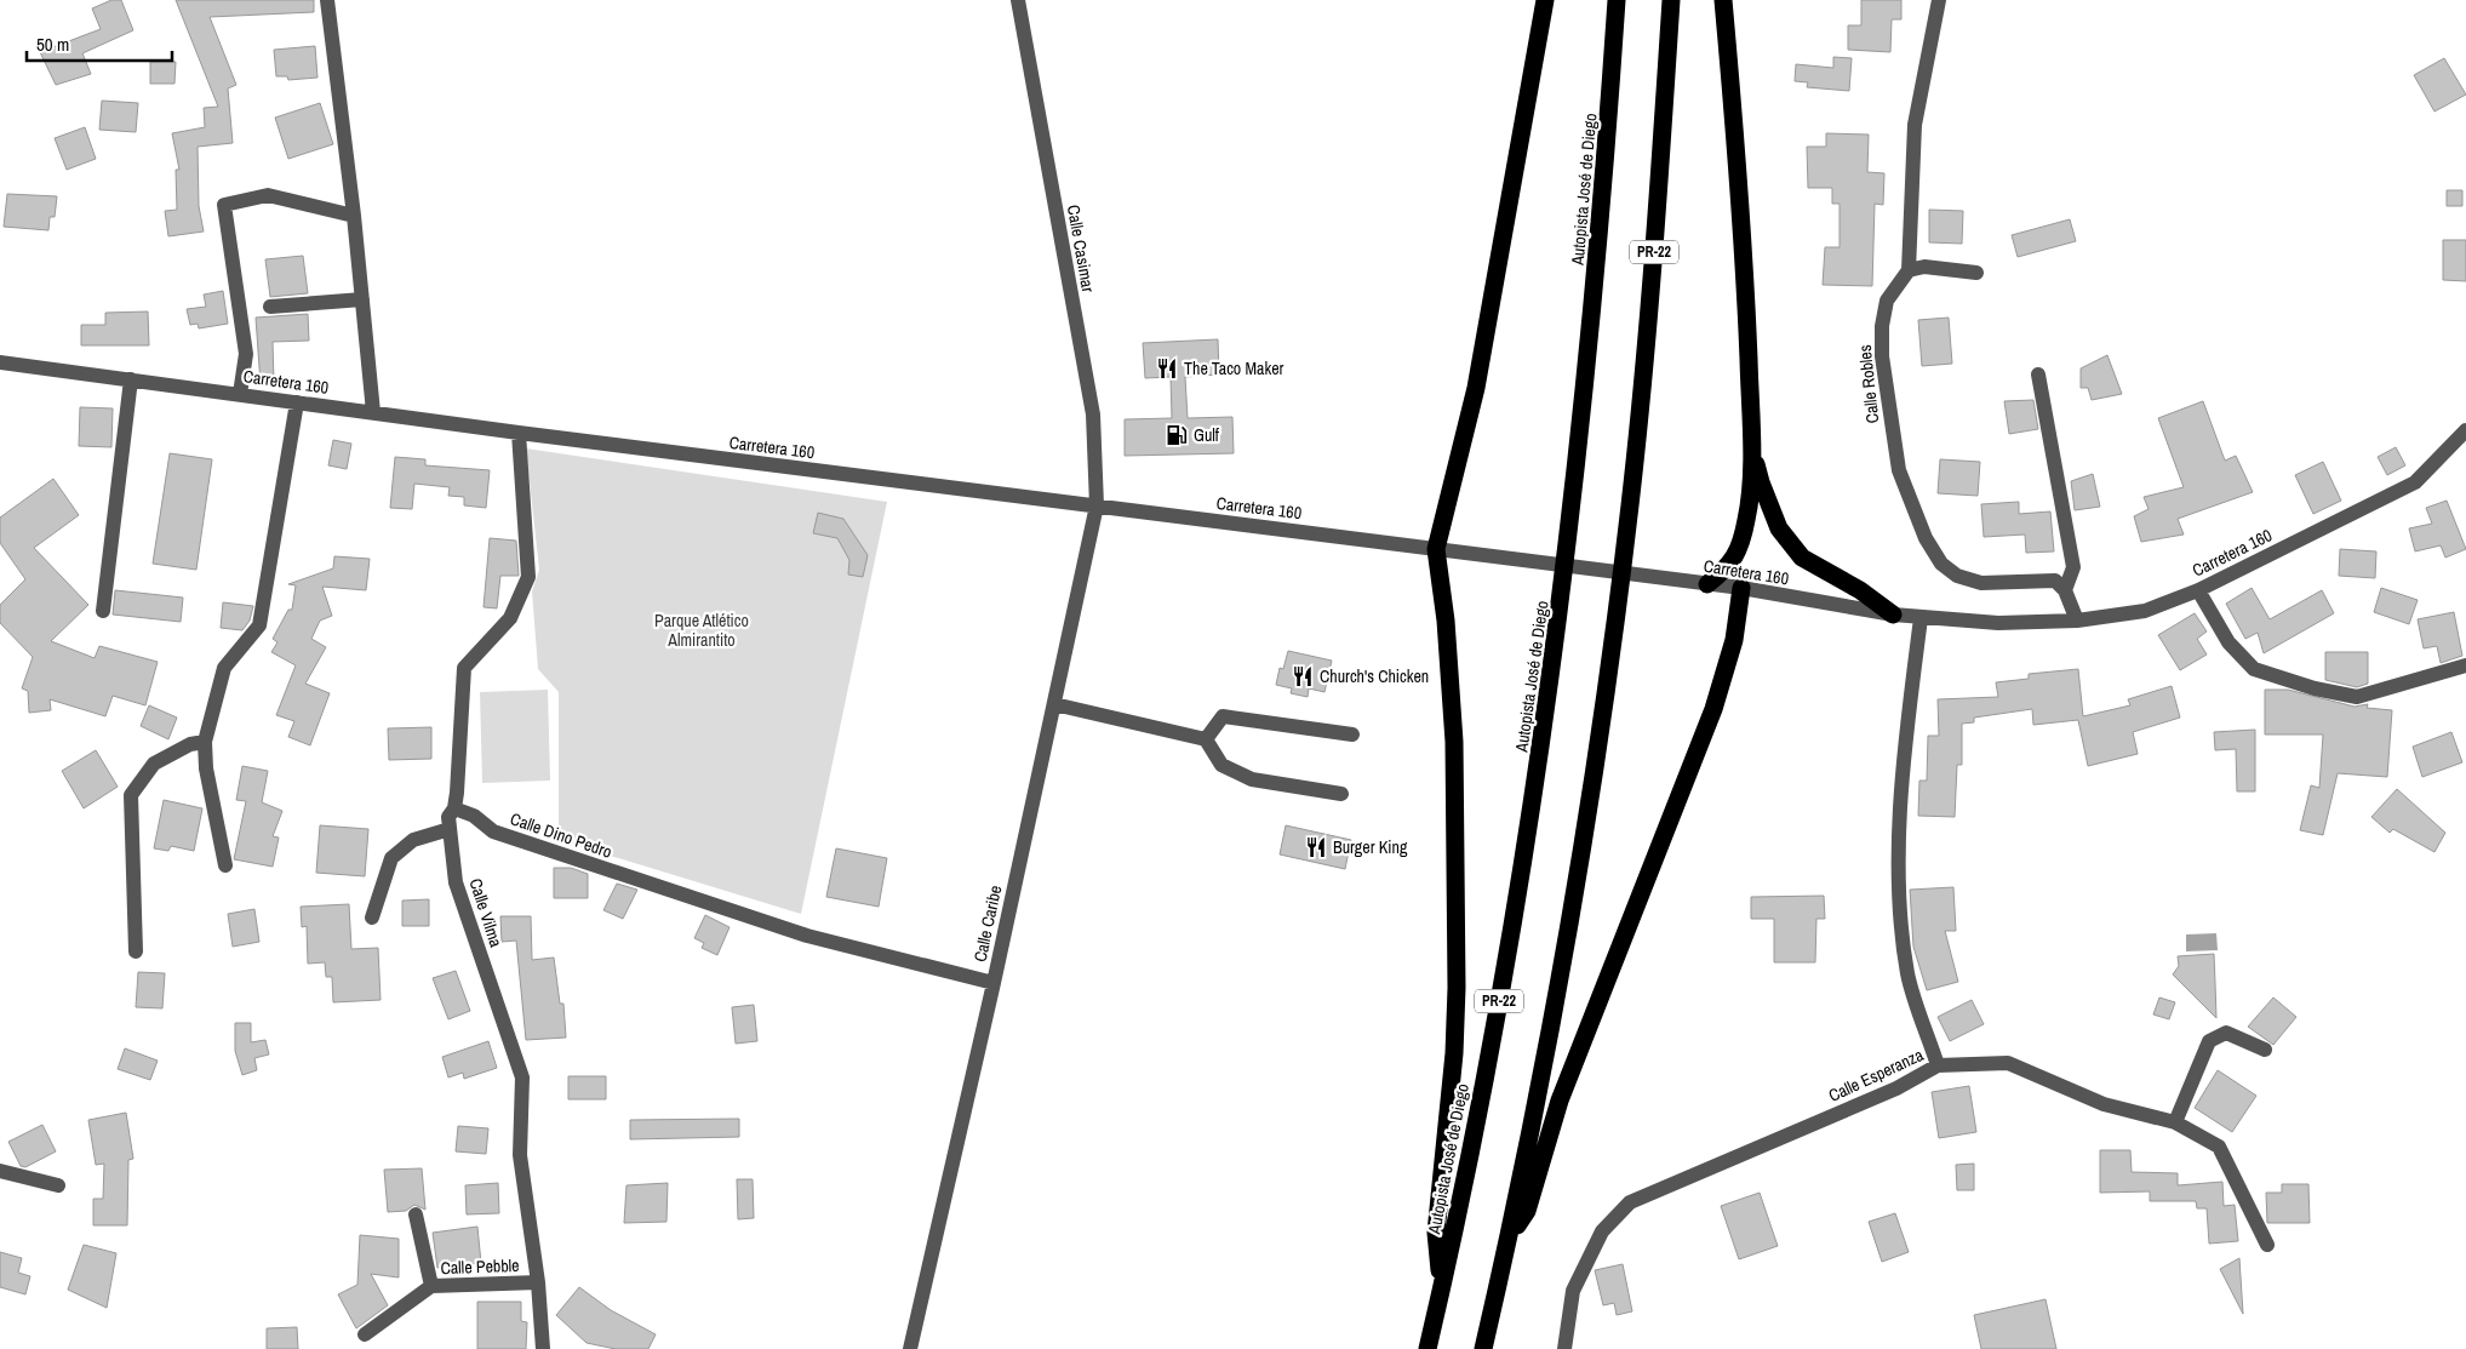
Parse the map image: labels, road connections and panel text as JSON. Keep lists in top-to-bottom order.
{
  "streets": {
    "highway": ["Autopista José de Diego", "PR-22"],
    "street": [
      "Calle Casimar",
      "Carretera 160",
      "Calle Robles",
      "Calle Dino Pedro",
      "Calle Vilma",
      "Calle Caribe",
      "Calle Esperanza",
      "Calle Pebble"
    ]
  },
  "crossings": [
    ["Calle Casimar", "Carretera 160"],
    ["Calle Casimar", "Calle Caribe"],
    ["Carretera 160", "Calle Vilma"],
    ["Carretera 160", "Calle Caribe"],
    ["Carretera 160", "Calle Esperanza"],
    ["Calle Dino Pedro", "Calle Vilma"],
    ["Calle Dino Pedro", "Calle Caribe"],
    ["Calle Vilma", "Calle Pebble"]
  ],
  "parks": ["Parque Atlético Almirantito"],
  "places": {
    "restaurant": ["The Taco Maker", "Church's Chicken", "Burger King"],
    "fuel station": ["Gulf"]
  },
  "scale_bar": "50 m"
}
